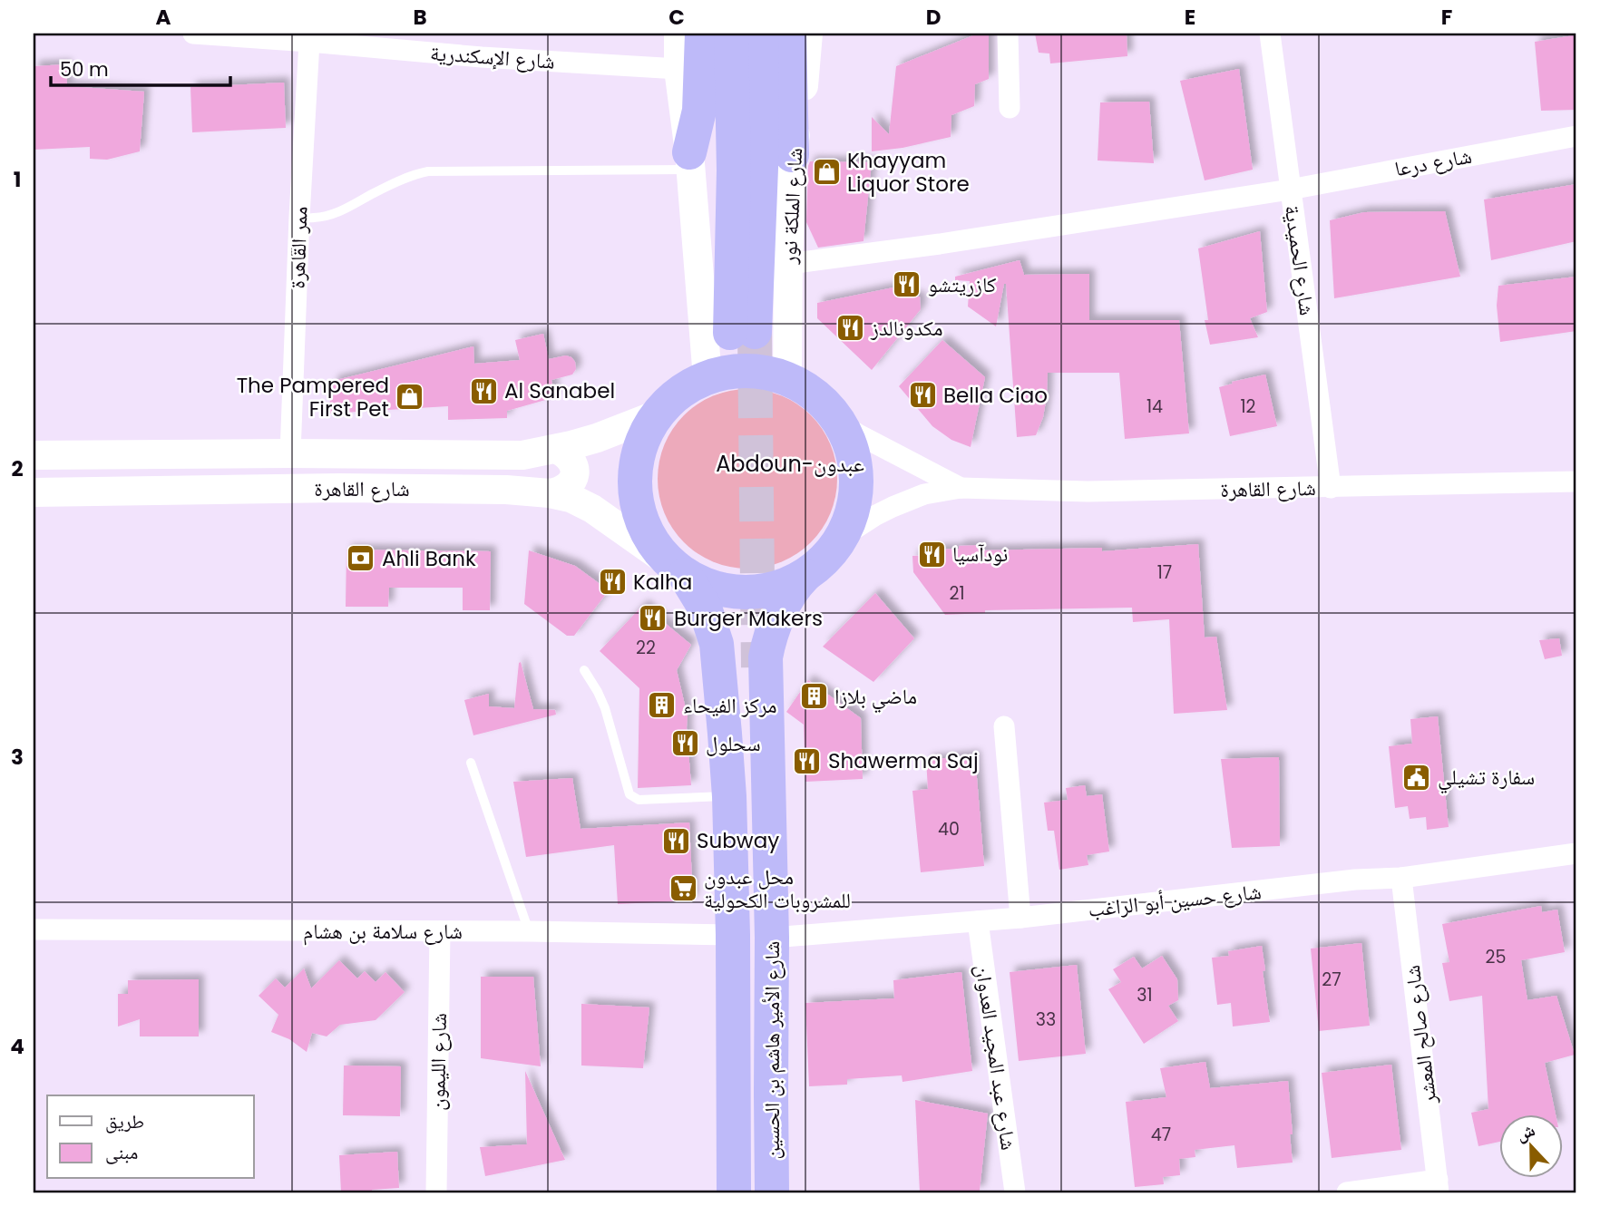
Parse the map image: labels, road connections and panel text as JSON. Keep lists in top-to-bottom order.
{
  "streets": {
    "highway": ["شارع الملكة نور", "شارع الأمير هاشم بن الحسين"],
    "main road": ["شارع القاهرة"],
    "street": [
      "شارع الإسكندرية",
      "شارع درعا",
      "ممر القاهرة",
      "شارع الحميدية",
      "شارع حسين أبو الراغب",
      "شارع سلامة بن هشام",
      "شارع صالح المعشر",
      "شارع عبد المجيد العدوان",
      "شارع الليمون"
    ]
  },
  "crossings": [
    ["شارع الإسكندرية", "ممر القاهرة"],
    ["شارع درعا", "شارع الملكة نور"],
    ["شارع درعا", "شارع الحميدية"],
    ["شارع الملكة نور", "شارع القاهرة"],
    ["شارع الملكة نور", "شارع الأمير هاشم بن الحسين"],
    ["ممر القاهرة", "شارع القاهرة"],
    ["شارع الحميدية", "شارع القاهرة"],
    ["شارع القاهرة", "شارع الأمير هاشم بن الحسين"],
    ["شارع حسين أبو الراغب", "شارع صالح المعشر"],
    ["شارع حسين أبو الراغب", "شارع الأمير هاشم بن الحسين"],
    ["شارع حسين أبو الراغب", "شارع عبد المجيد العدوان"],
    ["شارع سلامة بن هشام", "شارع الأمير هاشم بن الحسين"],
    ["شارع سلامة بن هشام", "شارع الليمون"]
  ],
  "districts": ["Abdoun-عبدون"],
  "places": {
    "shop": ["Khayyam Liquor Store", "The Pampered First Pet"],
    "restaurant": [
      "كازريتشو",
      "مكدونالدز",
      "Al Sanabel",
      "Bella Ciao",
      "نودآسيا",
      "Kalha",
      "Burger Makers",
      "سحلول",
      "Shawerma Saj",
      "Subway"
    ],
    "bank": ["Ahli Bank"],
    "building": ["ماضي بلازا", "مركز الفيحاء"],
    "public building": ["سفارة تشيلي"],
    "supermarket": ["محل عبدون للمشروبات الكحولية"]
  },
  "house_numbers": [
    "14",
    "12",
    "17",
    "21",
    "22",
    "40",
    "25",
    "27",
    "31",
    "33",
    "47"
  ],
  "legend": ["طريق", "مبنى"],
  "scale_bar": "50 m",
  "north": "top",
  "grid": {
    "columns": [
      "A",
      "B",
      "C",
      "D",
      "E",
      "F"
    ],
    "rows": [
      "1",
      "2",
      "3",
      "4"
    ]
  }
}
